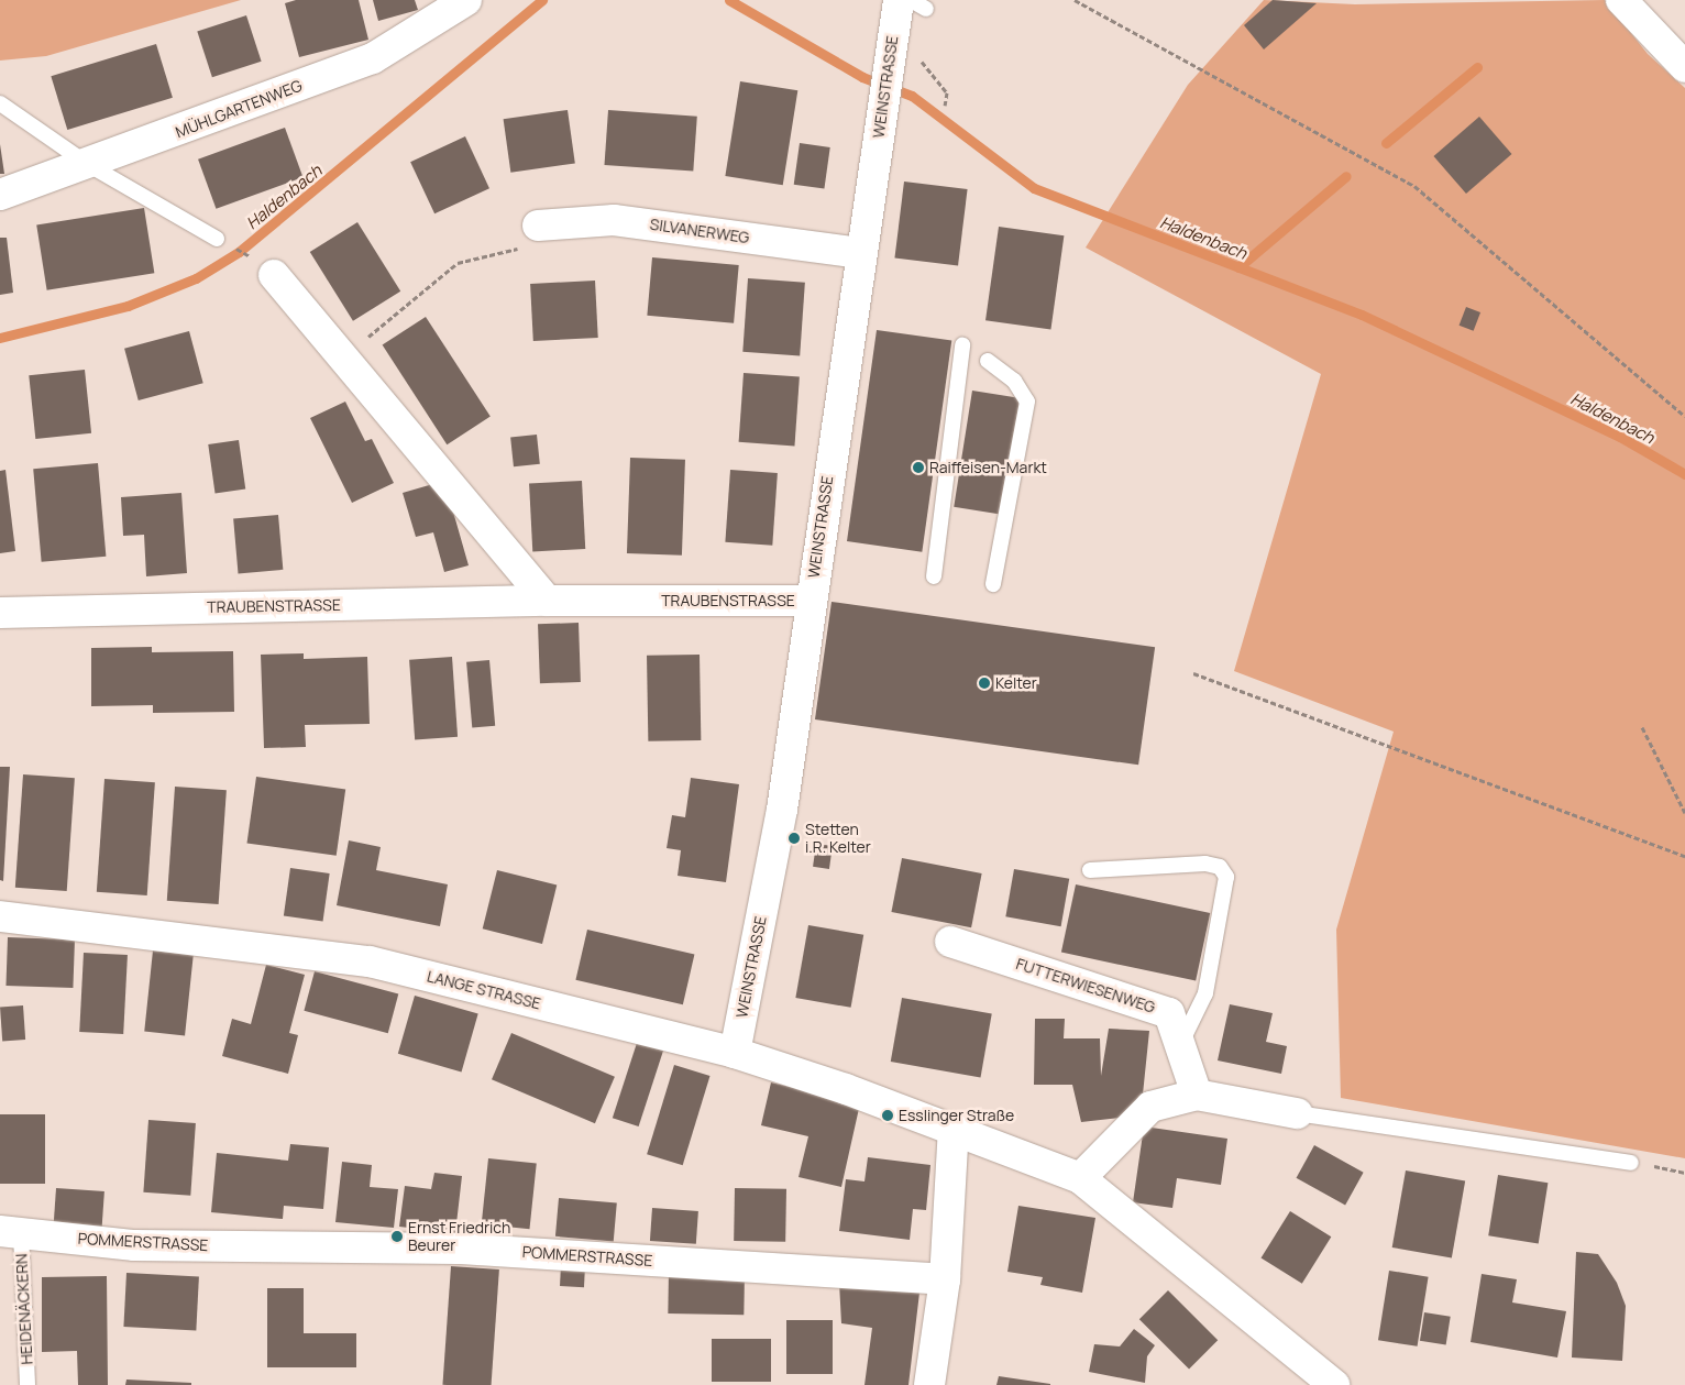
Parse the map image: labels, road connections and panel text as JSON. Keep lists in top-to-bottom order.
{
  "streets": {
    "street": [
      "WEINSTRASSE",
      "MÜHLGARTENWEG",
      "SILVANERWEG",
      "TRAUBENSTRASSE",
      "FUTTERWIESENWEG",
      "LANGE STRASSE",
      "POMMERSTRASSE"
    ],
    "lane": ["HEIDENÄCKERN"]
  },
  "crossings": [
    ["WEINSTRASSE", "SILVANERWEG"],
    ["WEINSTRASSE", "TRAUBENSTRASSE"],
    ["WEINSTRASSE", "LANGE STRASSE"],
    ["POMMERSTRASSE", "HEIDENÄCKERN"]
  ],
  "water": ["Haldenbach"],
  "places": [
    "Raiffeisen-Markt",
    "Kelter",
    "Stetten i.R. Kelter",
    "Esslinger Straße",
    "Ernst Friedrich Beurer"
  ]
}
